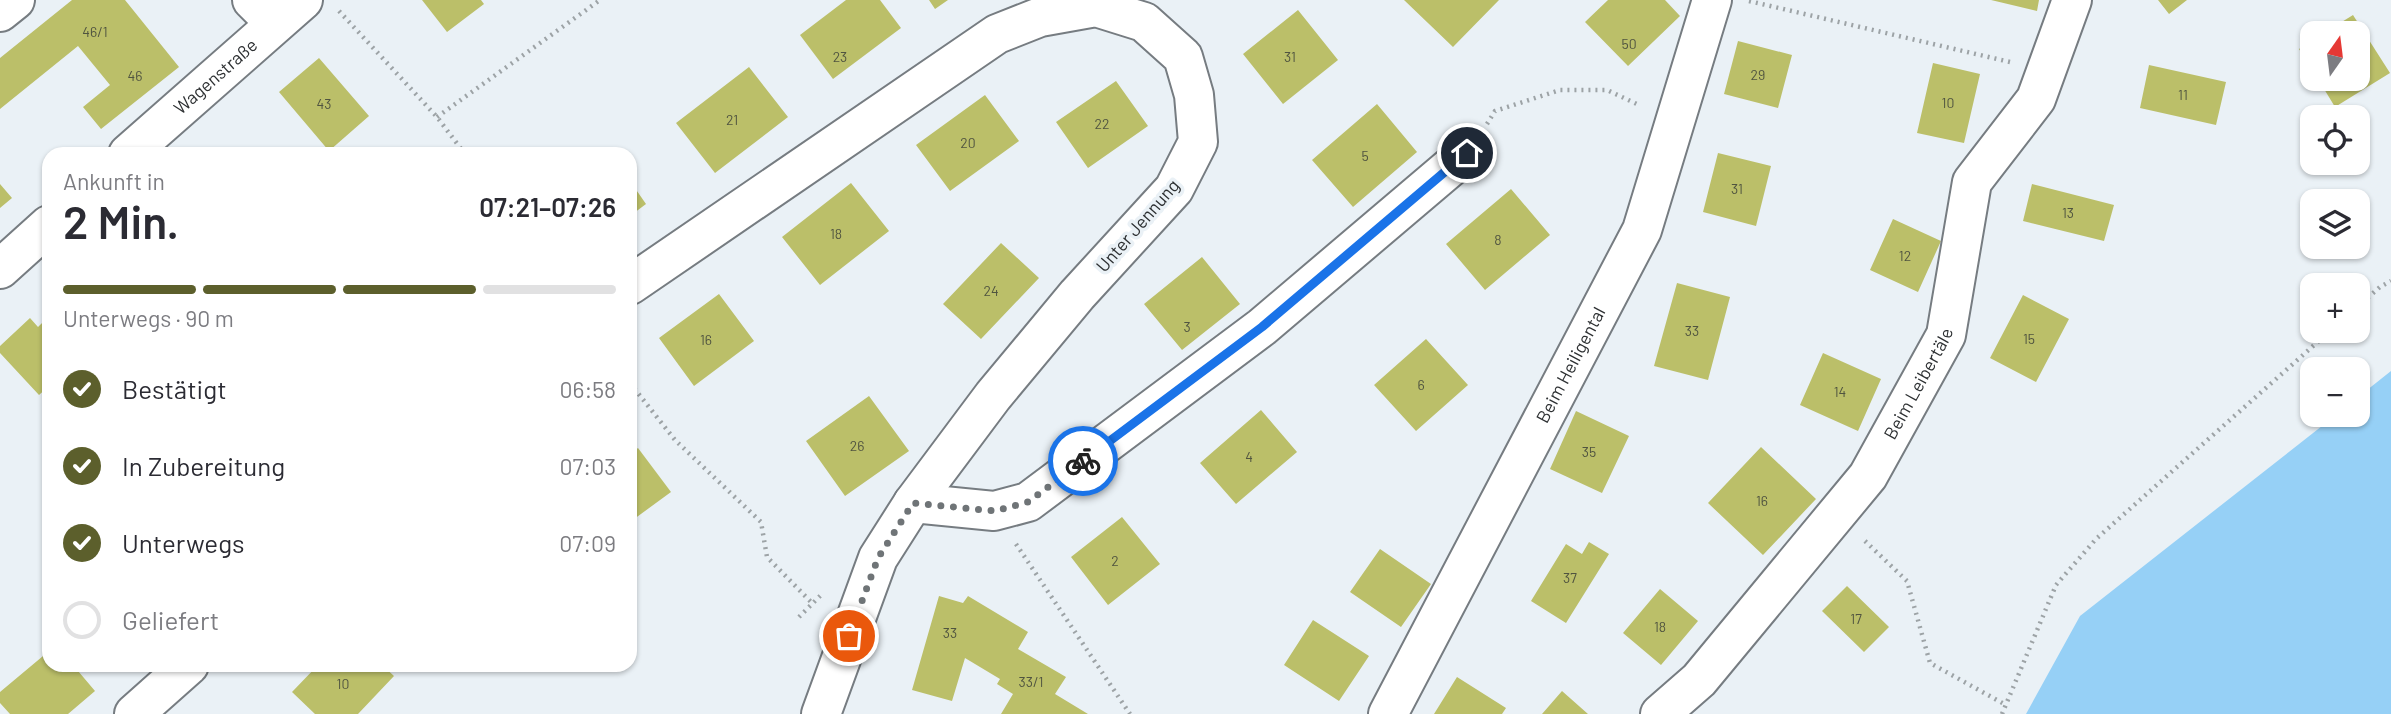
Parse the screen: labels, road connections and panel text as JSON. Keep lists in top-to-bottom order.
{
  "streets": {
    "street": [
      "Wagenstraße",
      "Unter Jennung",
      "Beim Heiligental",
      "Beim Leibertäle"
    ]
  },
  "house_numbers": [
    "46/1",
    "50",
    "23",
    "31",
    "29",
    "46",
    "11",
    "10",
    "43",
    "21",
    "22",
    "20",
    "5",
    "31",
    "13",
    "18",
    "8",
    "12",
    "24",
    "3",
    "33",
    "15",
    "16",
    "6",
    "14",
    "26",
    "35",
    "4",
    "16",
    "2",
    "37",
    "17",
    "18",
    "33",
    "33/1",
    "10"
  ],
  "north": "top",
  "page": {
    "map_buttons": ["+", "−"],
    "heading": ["2 Min.", "Ankunft in", "07:21–07:26"],
    "bar": "Unterwegs · 90 m",
    "list": [
      ["Bestätigt", "06:58"],
      ["In Zubereitung", "07:03"],
      ["Unterwegs", "07:09"],
      "Geliefert"
    ]
  }
}
